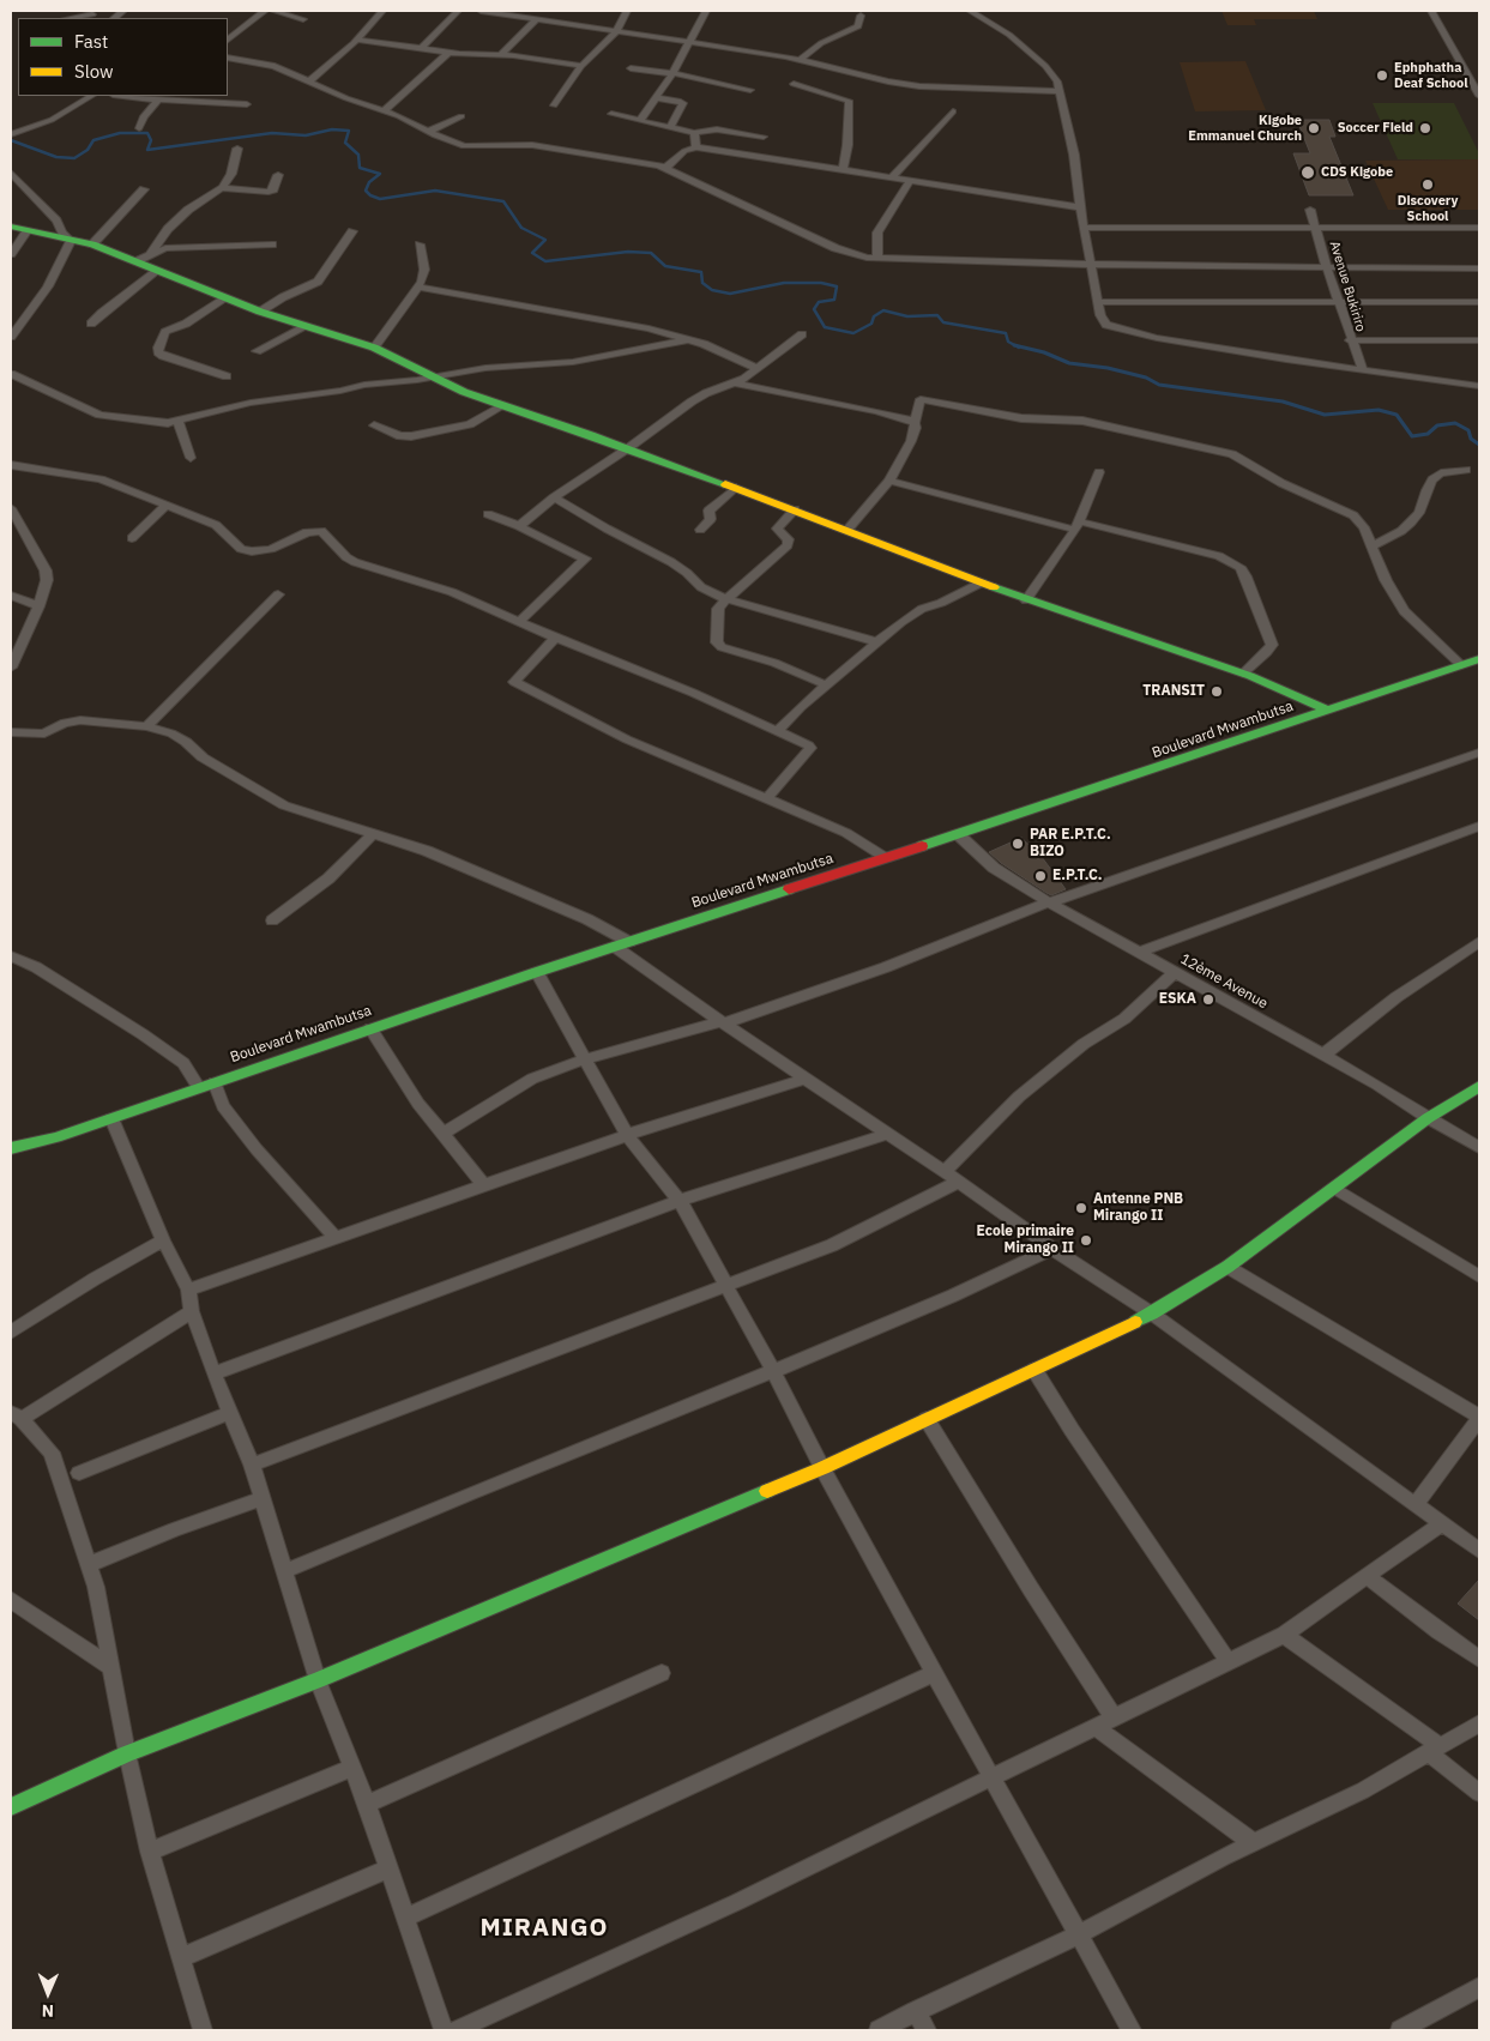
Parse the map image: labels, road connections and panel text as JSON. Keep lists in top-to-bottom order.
{
  "streets": {
    "main road": ["Boulevard Mwambutsa"],
    "street": ["Avenue Bukiriro", "12ème Avenue"]
  },
  "crossings": [
    ["Boulevard Mwambutsa", "12ème Avenue"]
  ],
  "districts": ["MIRANGO"],
  "places": [
    "Ephphatha Deaf School",
    "Kigobe Emmanuel Church",
    "Soccer Field",
    "CDS Kigobe",
    "Discovery School",
    "TRANSIT",
    "PAR E.P.T.C. BIZO",
    "E.P.T.C.",
    "ESKA",
    "Antenne PNB Mirango II",
    "Ecole primaire Mirango II"
  ],
  "legend": ["Fast", "Slow"],
  "north": "bottom"
}
